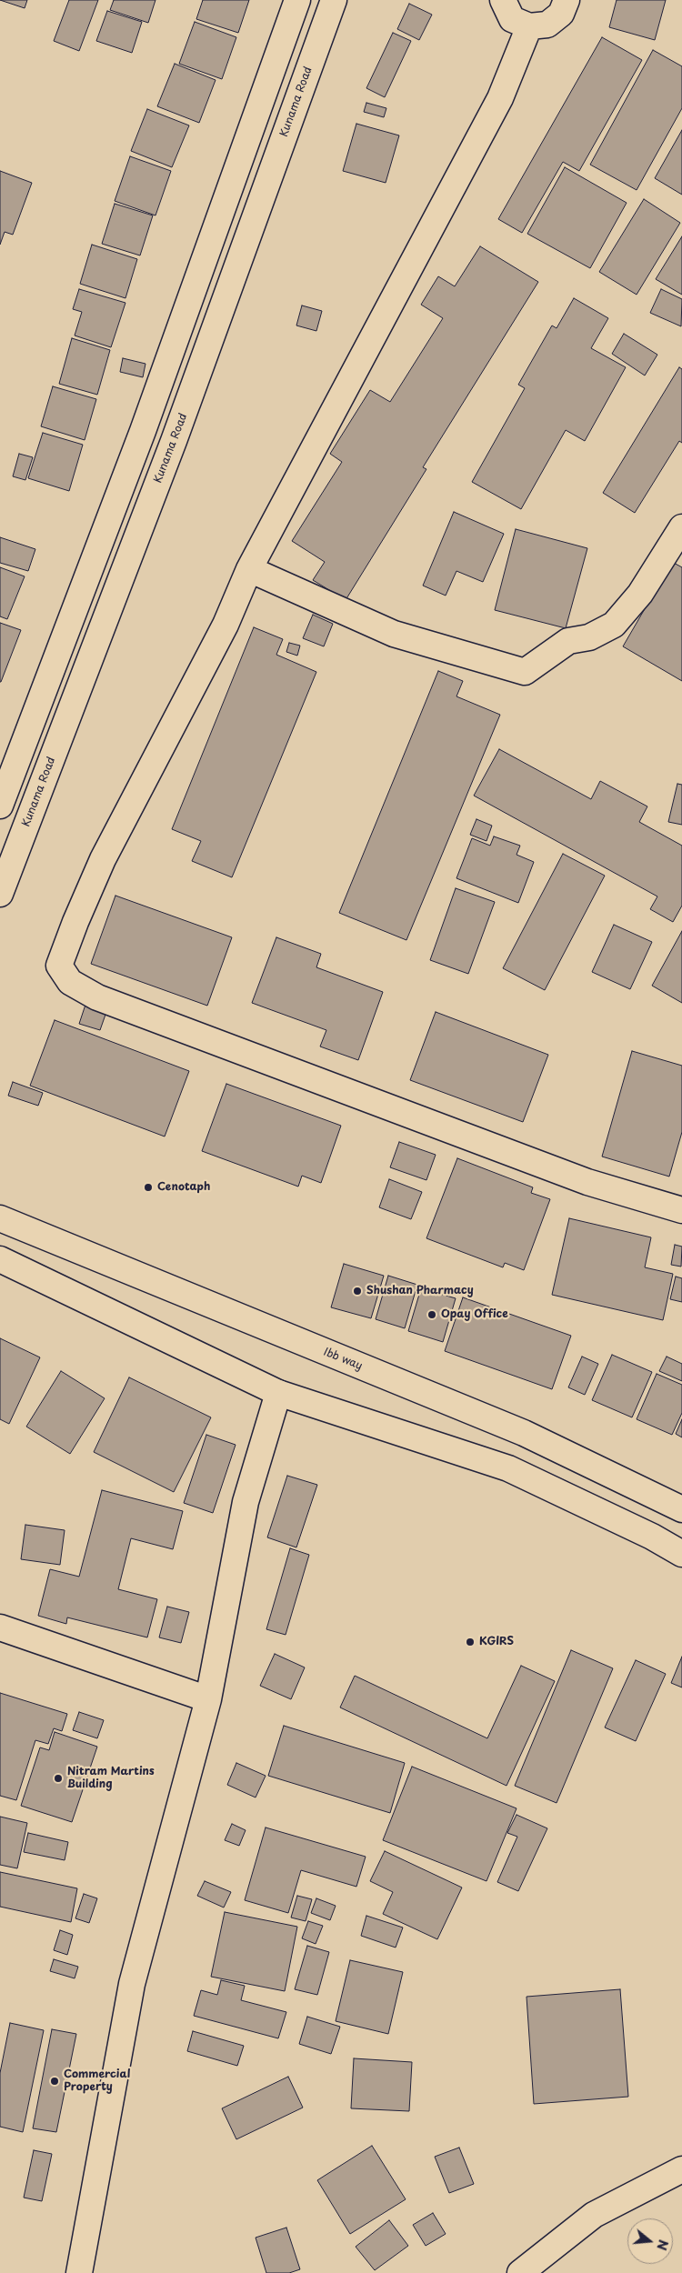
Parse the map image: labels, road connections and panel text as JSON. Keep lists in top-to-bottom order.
{
  "streets": {
    "main road": ["Kunama Road", "Ibb way"]
  },
  "places": [
    "Cenotaph",
    "Shushan Pharmacy",
    "Opay Office",
    "KGIRS",
    "Nitram Martins Building",
    "Commercial Property"
  ],
  "north": "right"
}
